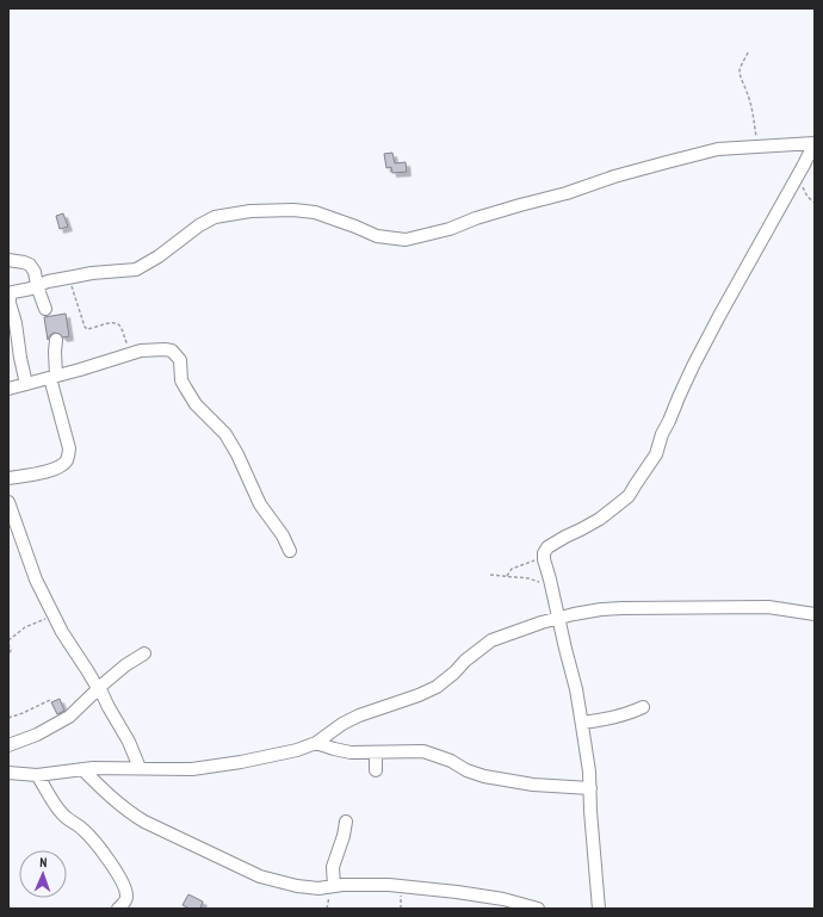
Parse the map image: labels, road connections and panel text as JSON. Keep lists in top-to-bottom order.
{
  "north": "top"
}
